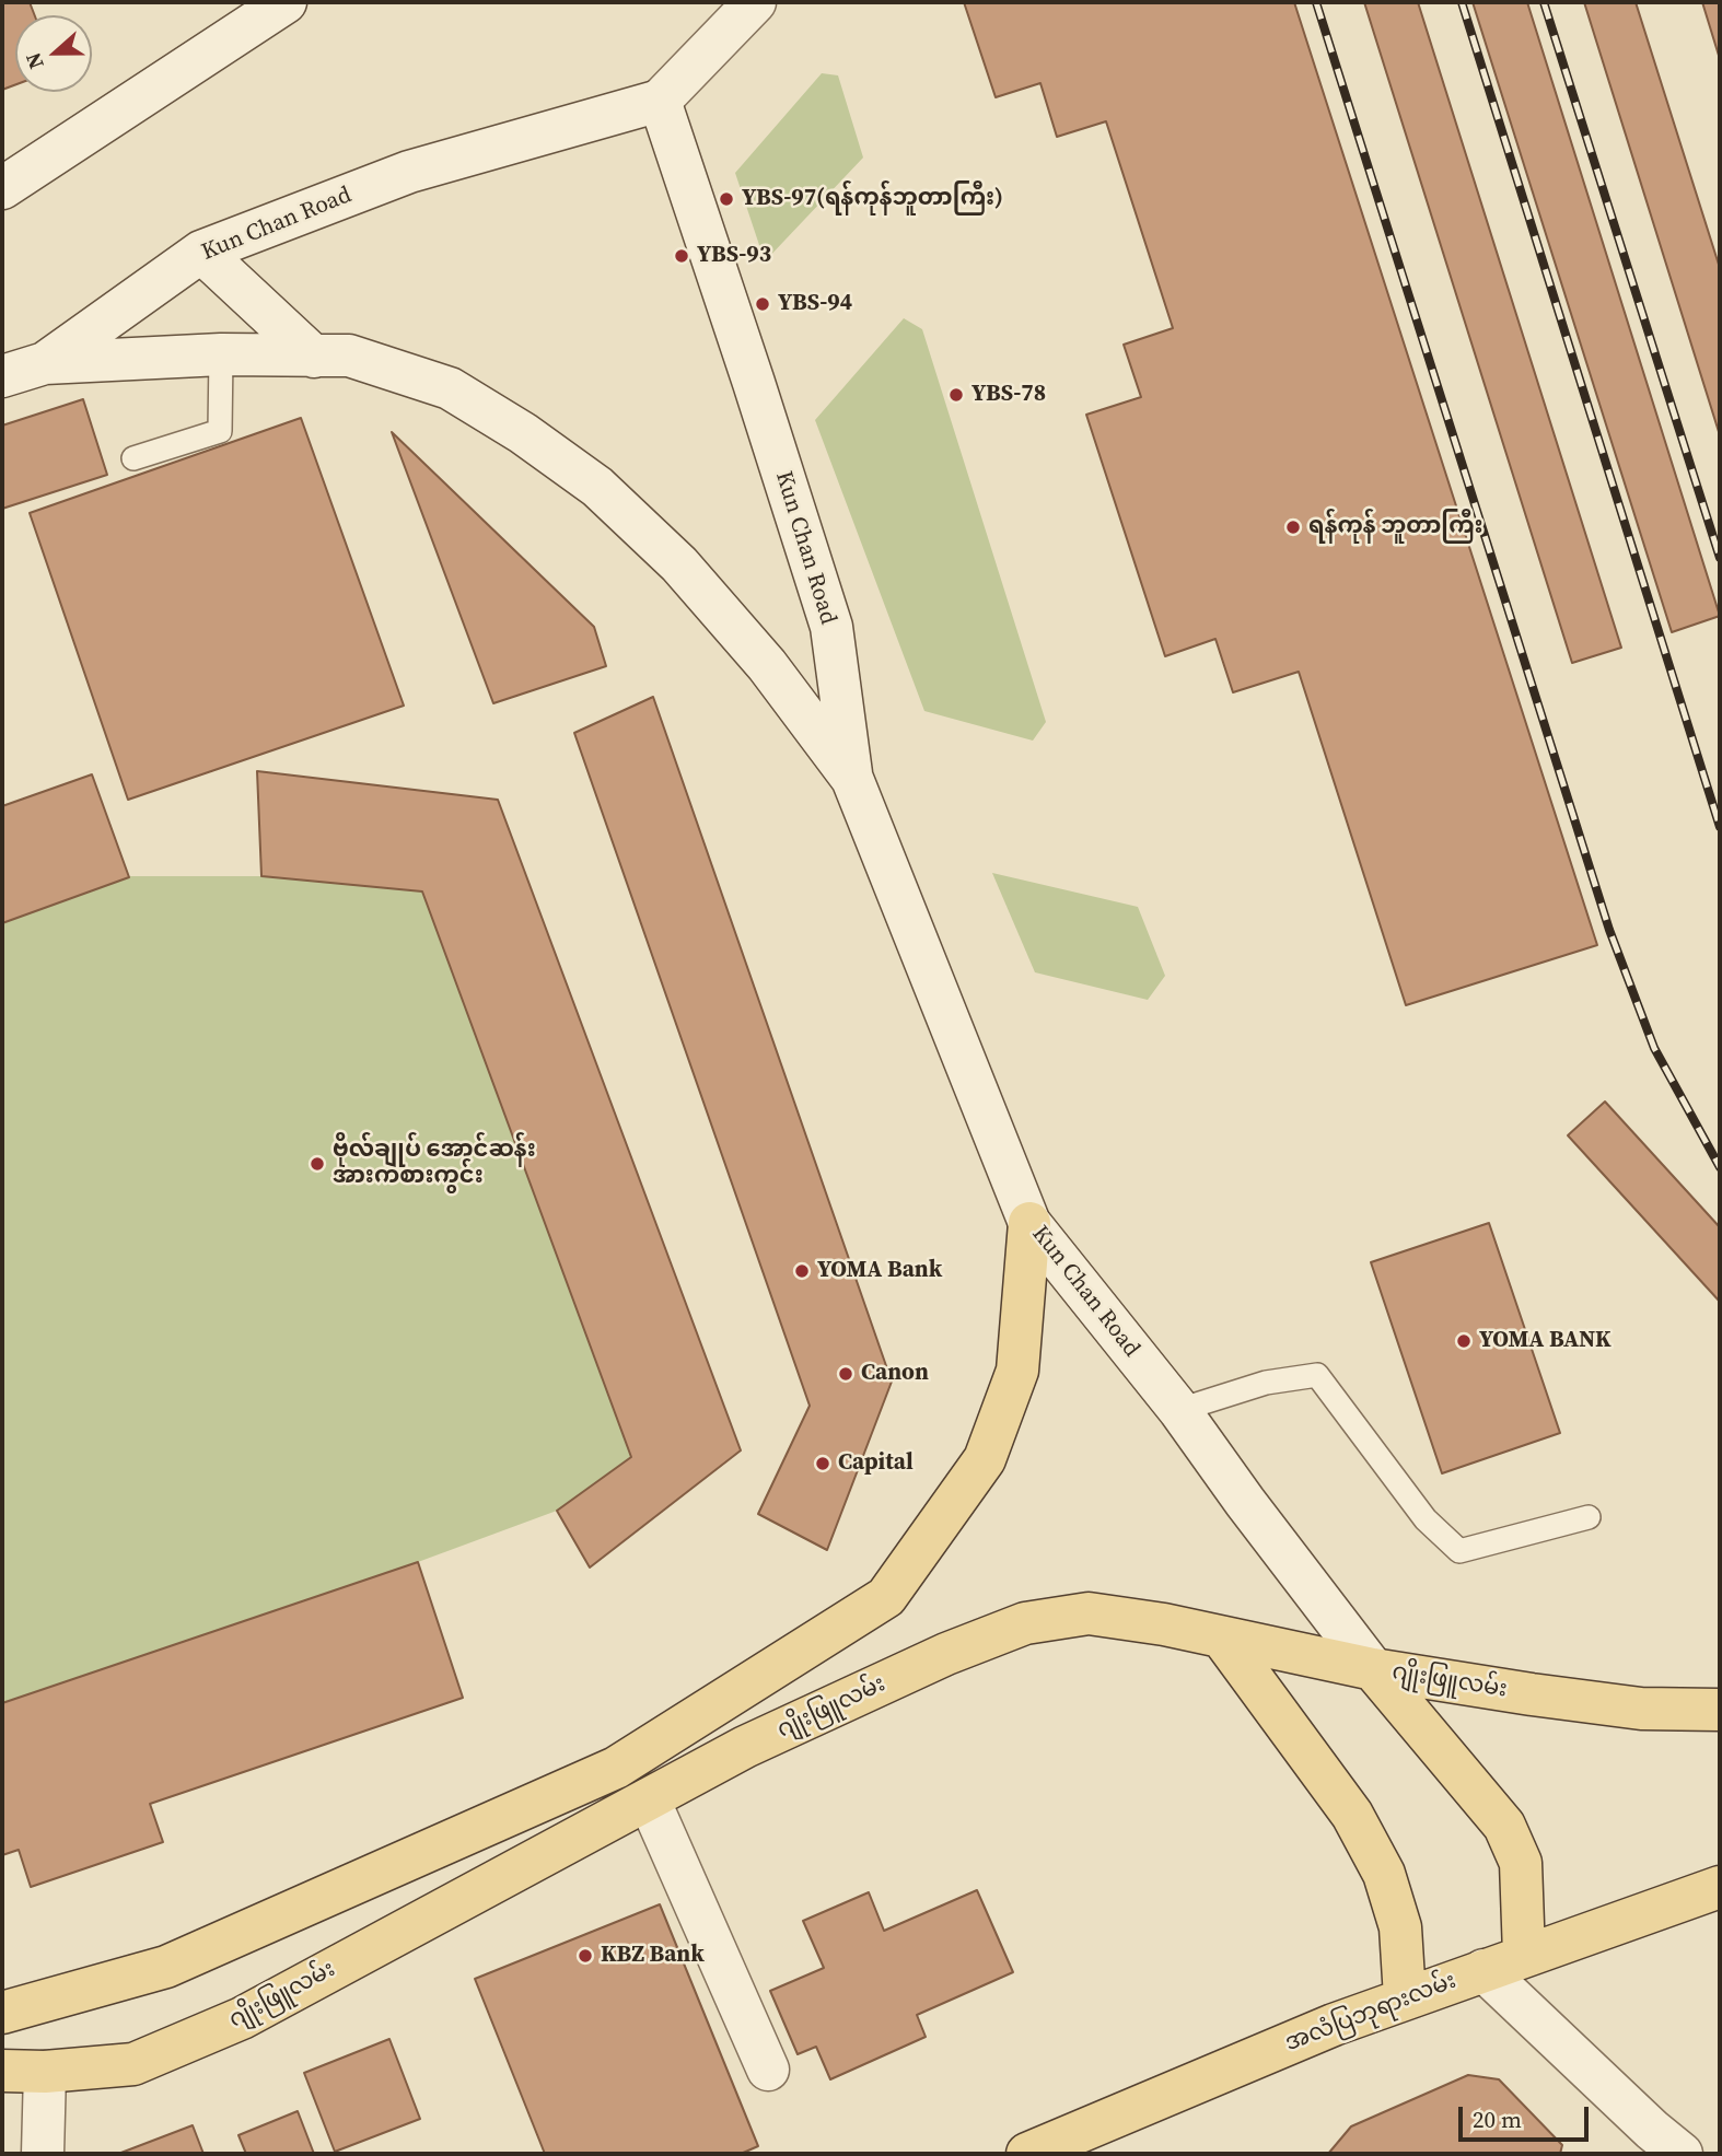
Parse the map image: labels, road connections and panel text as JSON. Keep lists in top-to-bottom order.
{
  "streets": {
    "main road": ["Kun Chan Road", "ဂျိုးဖြူလမ်း", "အလံပြဘုရားလမ်း"]
  },
  "crossings": [
    ["Kun Chan Road", "ဂျိုးဖြူလမ်း"]
  ],
  "places": [
    "YBS-97(ရန်ကုန်ဘူတာကြီး)",
    "YBS-93",
    "YBS-94",
    "YBS-78",
    "ရန်ကုန် ဘူတာကြီး",
    "ဗိုလ်ချုပ် အောင်ဆန်း အားကစားကွင်း",
    "YOMA Bank",
    "YOMA BANK",
    "Canon",
    "Capital",
    "KBZ Bank"
  ],
  "scale_bar": "20 m",
  "north": "left"
}
